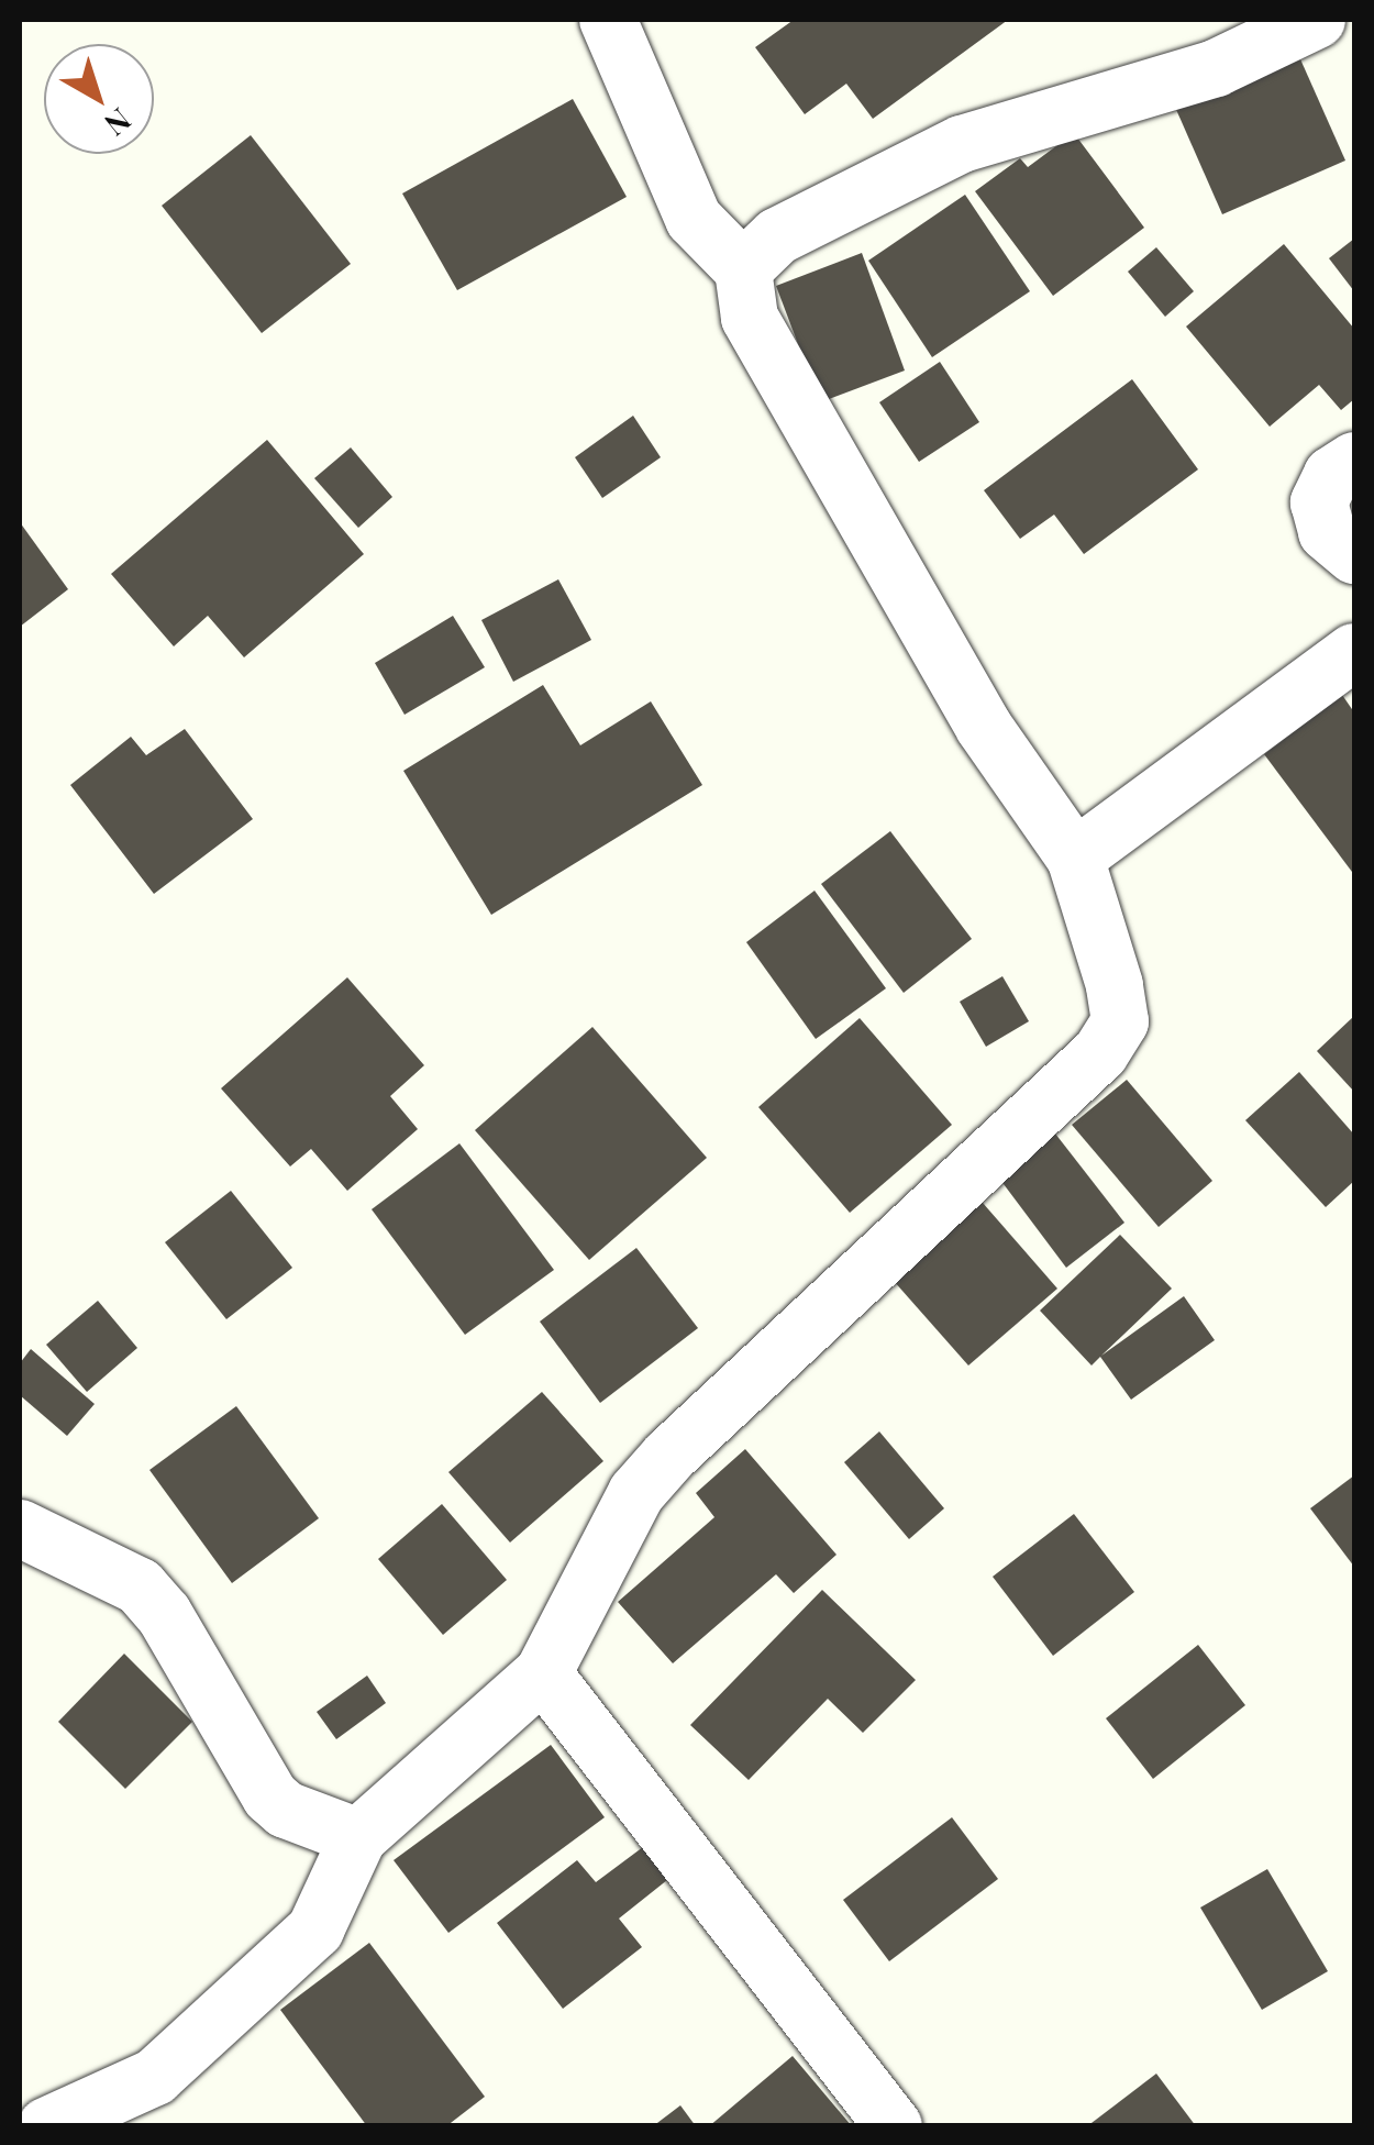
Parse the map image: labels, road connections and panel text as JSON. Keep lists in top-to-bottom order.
{
  "north": "bottom right"
}
